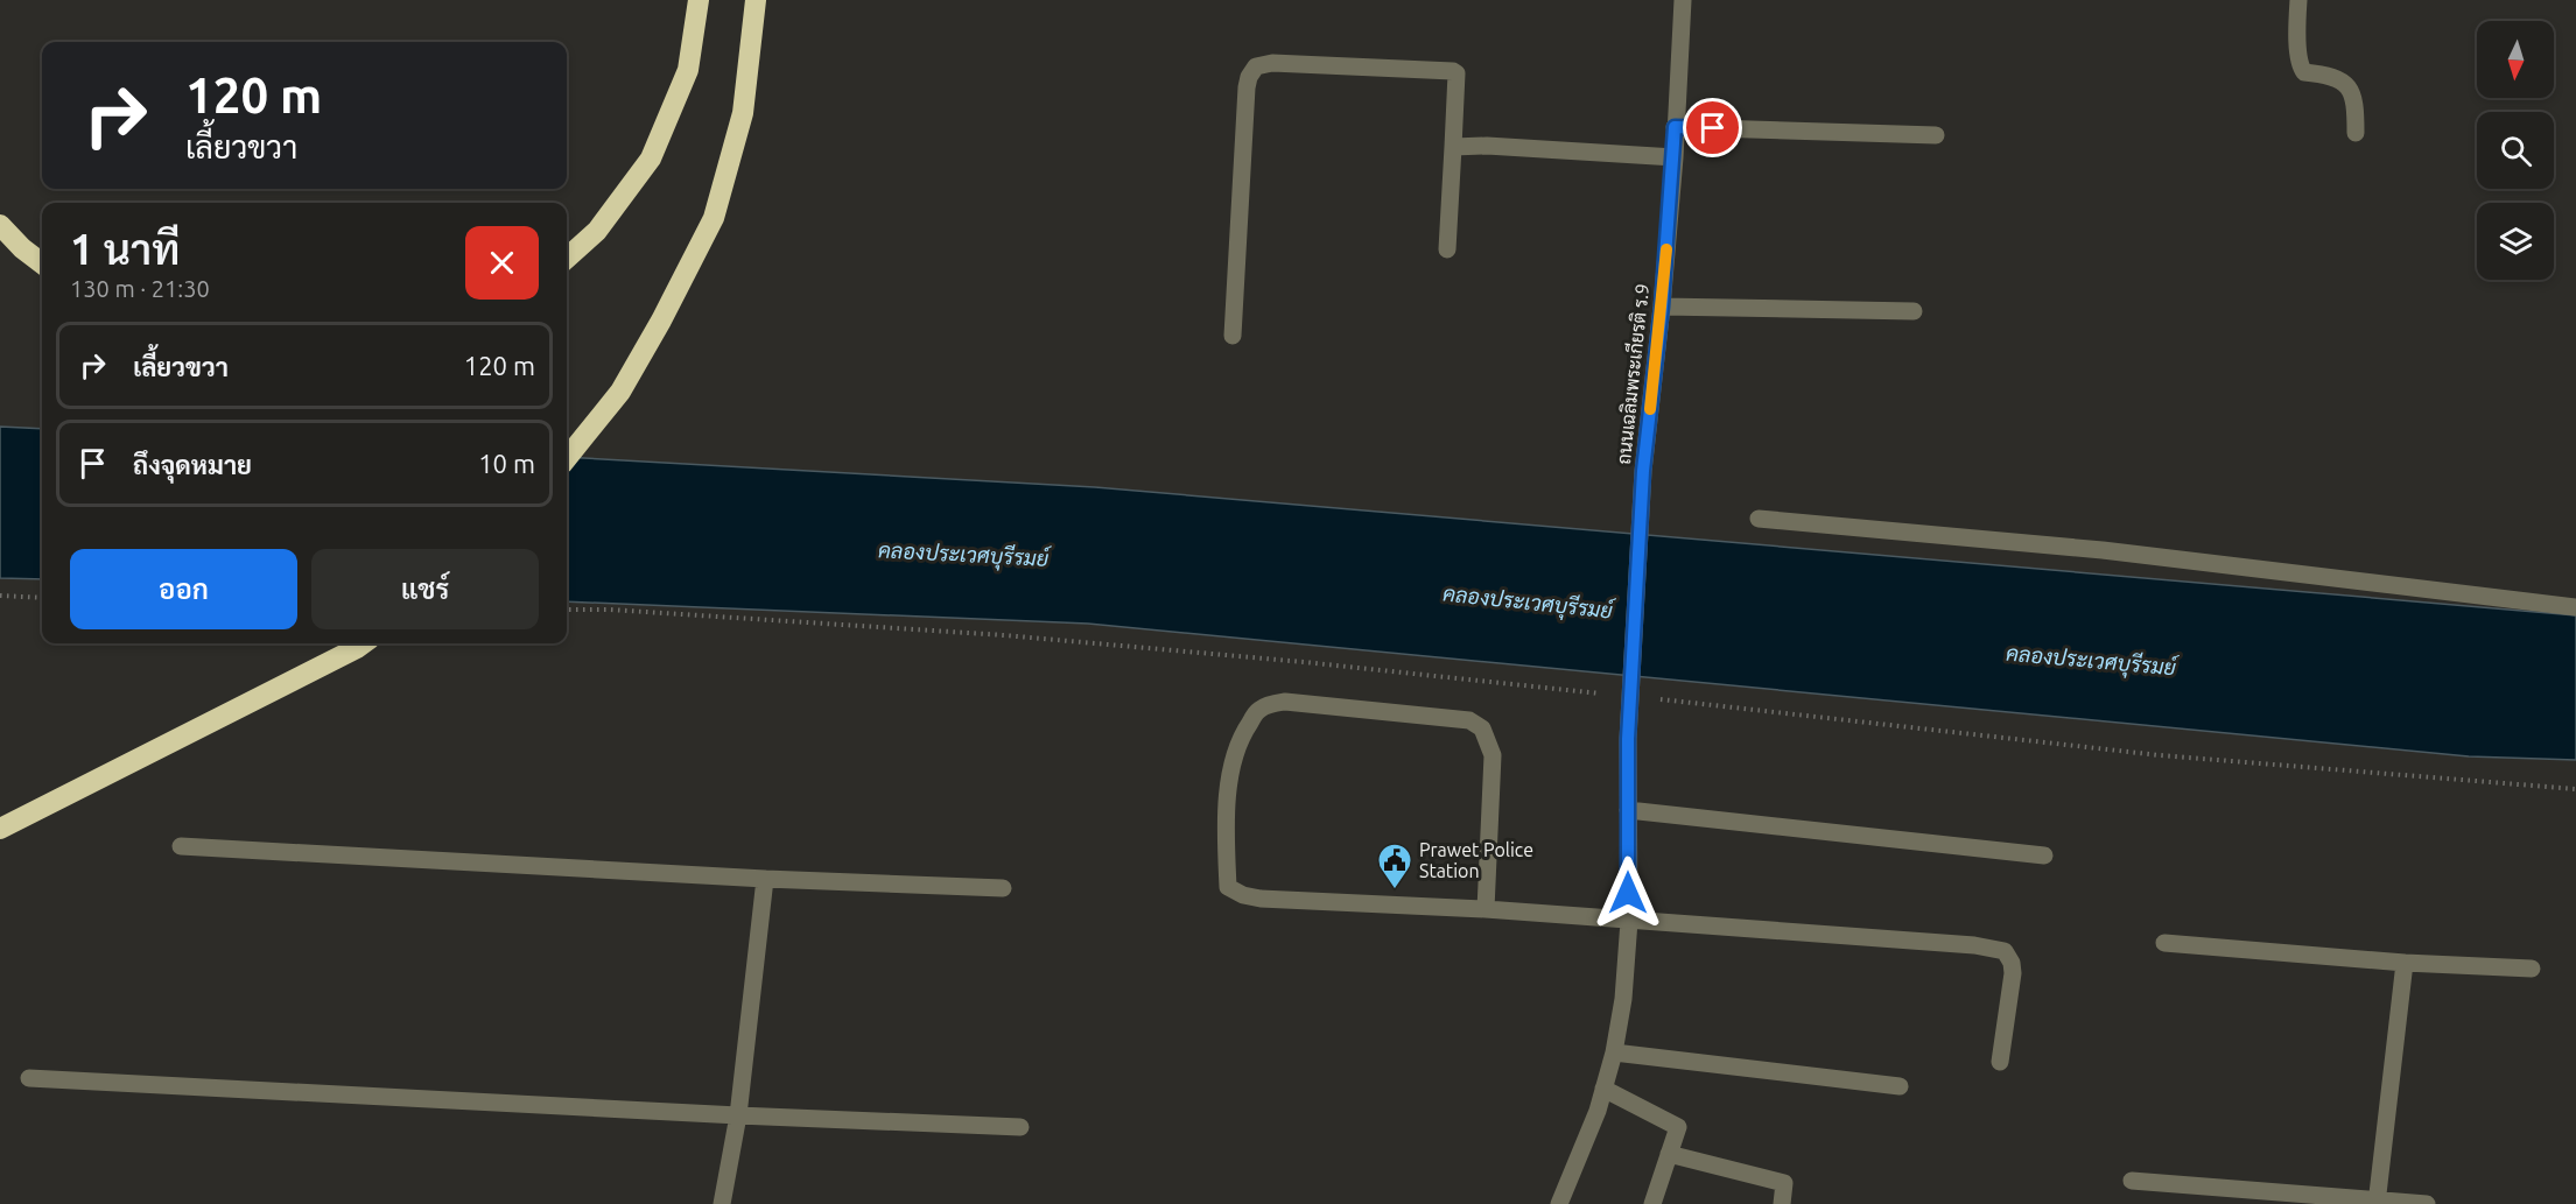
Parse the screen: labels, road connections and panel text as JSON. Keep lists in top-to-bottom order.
{
  "streets": {
    "street": ["ถนนเฉลิมพระเกียรติ ร.9"]
  },
  "water": ["คลองประเวศบุรีรมย์"],
  "places": {
    "public building": ["Prawet Police Station"]
  },
  "north": "bottom",
  "page": {
    "turn": ["120 m", "เลี้ยวขวา"],
    "heading": ["1 นาที", "130 m · 21:30"],
    "list": [
      {
        "name": "เลี้ยวขวา",
        "value": "120 m"
      },
      {
        "name": "ถึงจุดหมาย",
        "value": "10 m"
      }
    ],
    "buttons": ["ออก", "แชร์"]
  }
}
